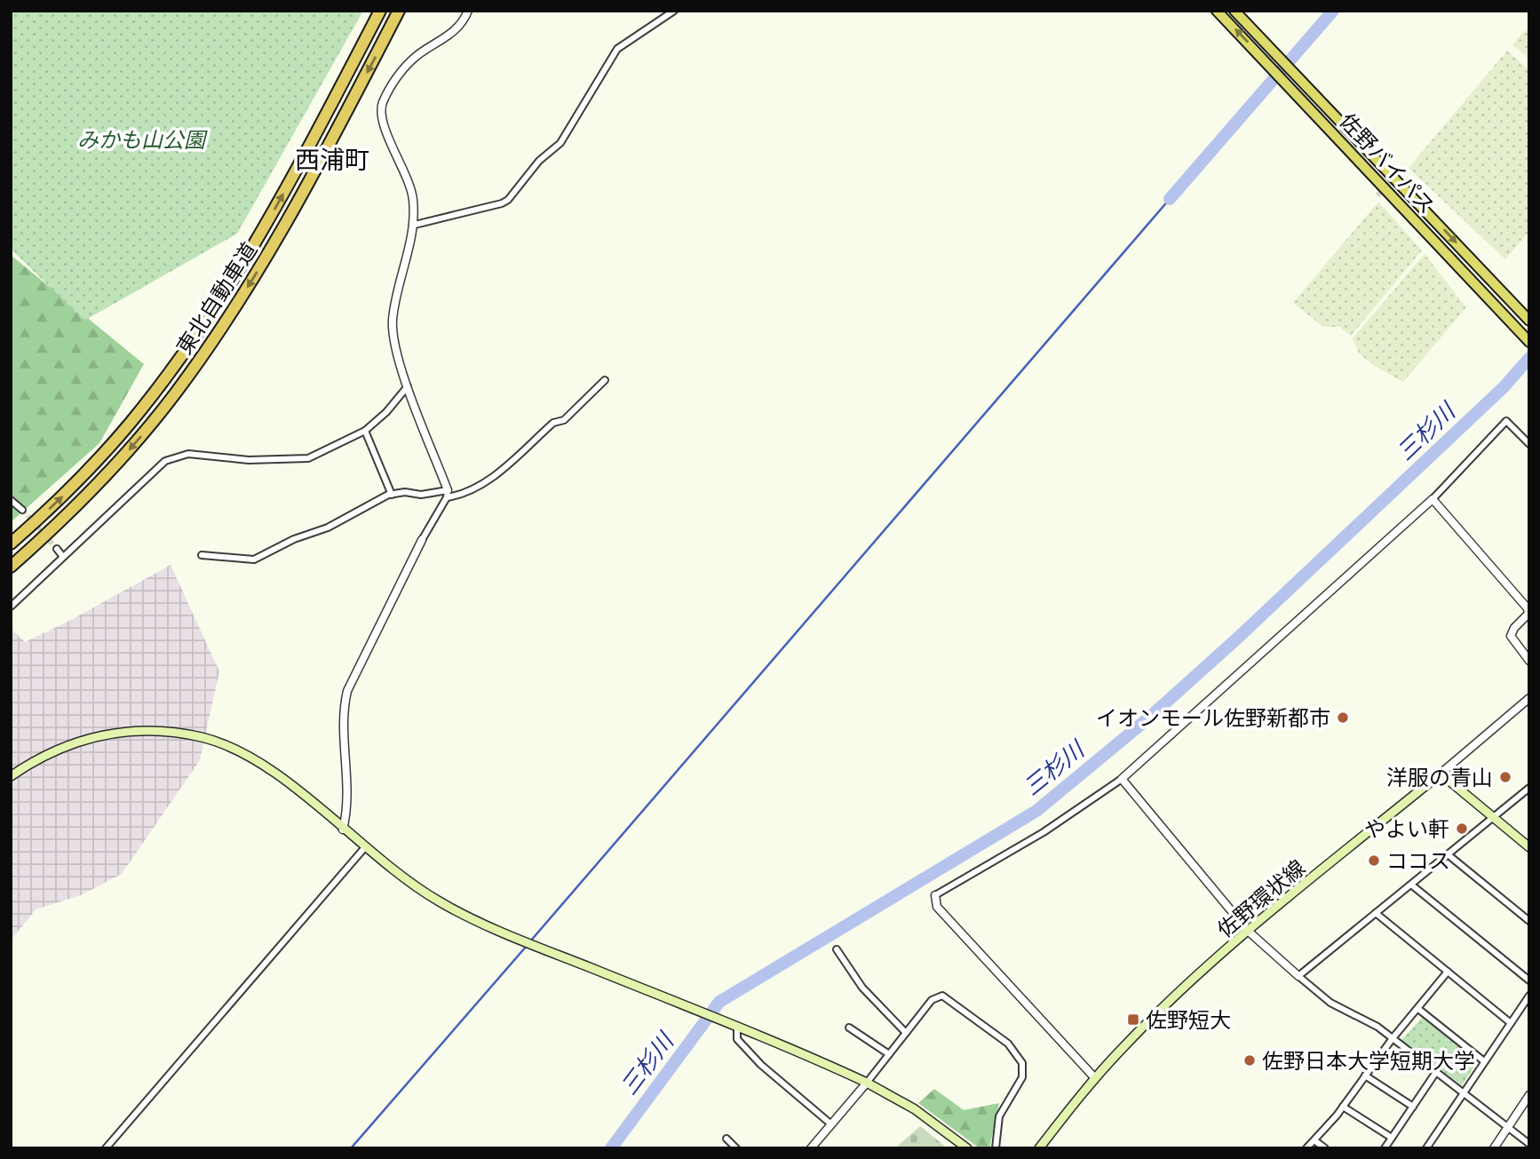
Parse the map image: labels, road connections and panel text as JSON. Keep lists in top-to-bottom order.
{
  "streets": {
    "highway": ["佐野バイパス", "東北自動車道"],
    "main road": ["佐野環状線"]
  },
  "districts": ["西浦町"],
  "water": ["三杉川"],
  "parks": ["みかも山公園"],
  "places": {
    "other": [
      "イオンモール佐野新都市",
      "洋服の青山",
      "やよい軒",
      "ココス",
      "佐野日本大学短期大学"
    ],
    "transit": ["佐野短大"]
  }
}
